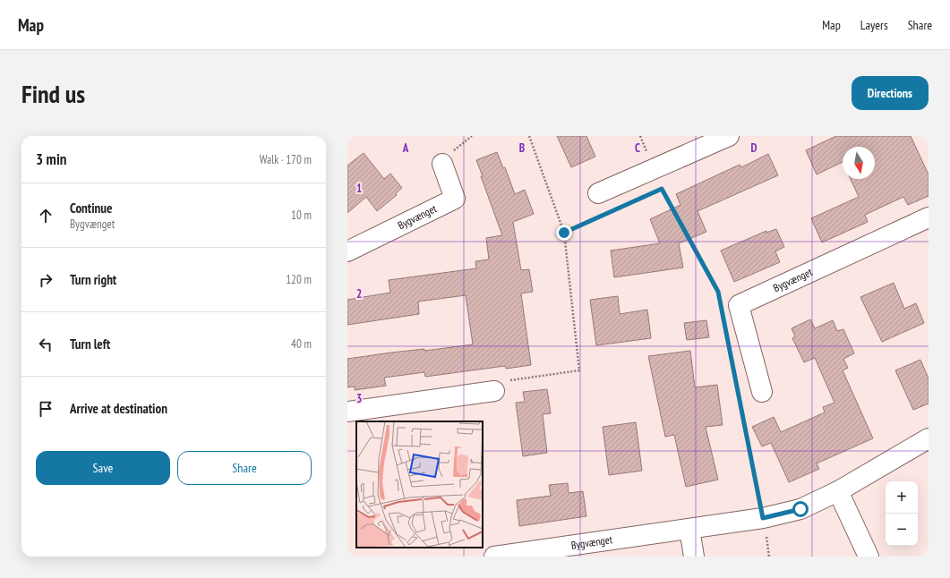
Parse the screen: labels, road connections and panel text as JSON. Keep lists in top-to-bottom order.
{
  "streets": {
    "street": ["Bygvænget"]
  },
  "north": "bottom",
  "page": {
    "header": "Map",
    "nav": ["Map", "Layers", "Share"],
    "buttons": [
      "Directions",
      ["Save", "Share"]
    ],
    "title": "Find us",
    "heading": ["3 min", "Walk · 170 m"],
    "list": [
      ["Continue", "Bygvænget", "10 m"],
      ["Turn right", "120 m"],
      ["Turn left", "40 m"],
      "Arrive at destination"
    ],
    "map_buttons": ["+", "−"]
  },
  "grid": {
    "columns": [
      "A",
      "B",
      "C",
      "D"
    ],
    "rows": ["1", "2", "3"]
  }
}
